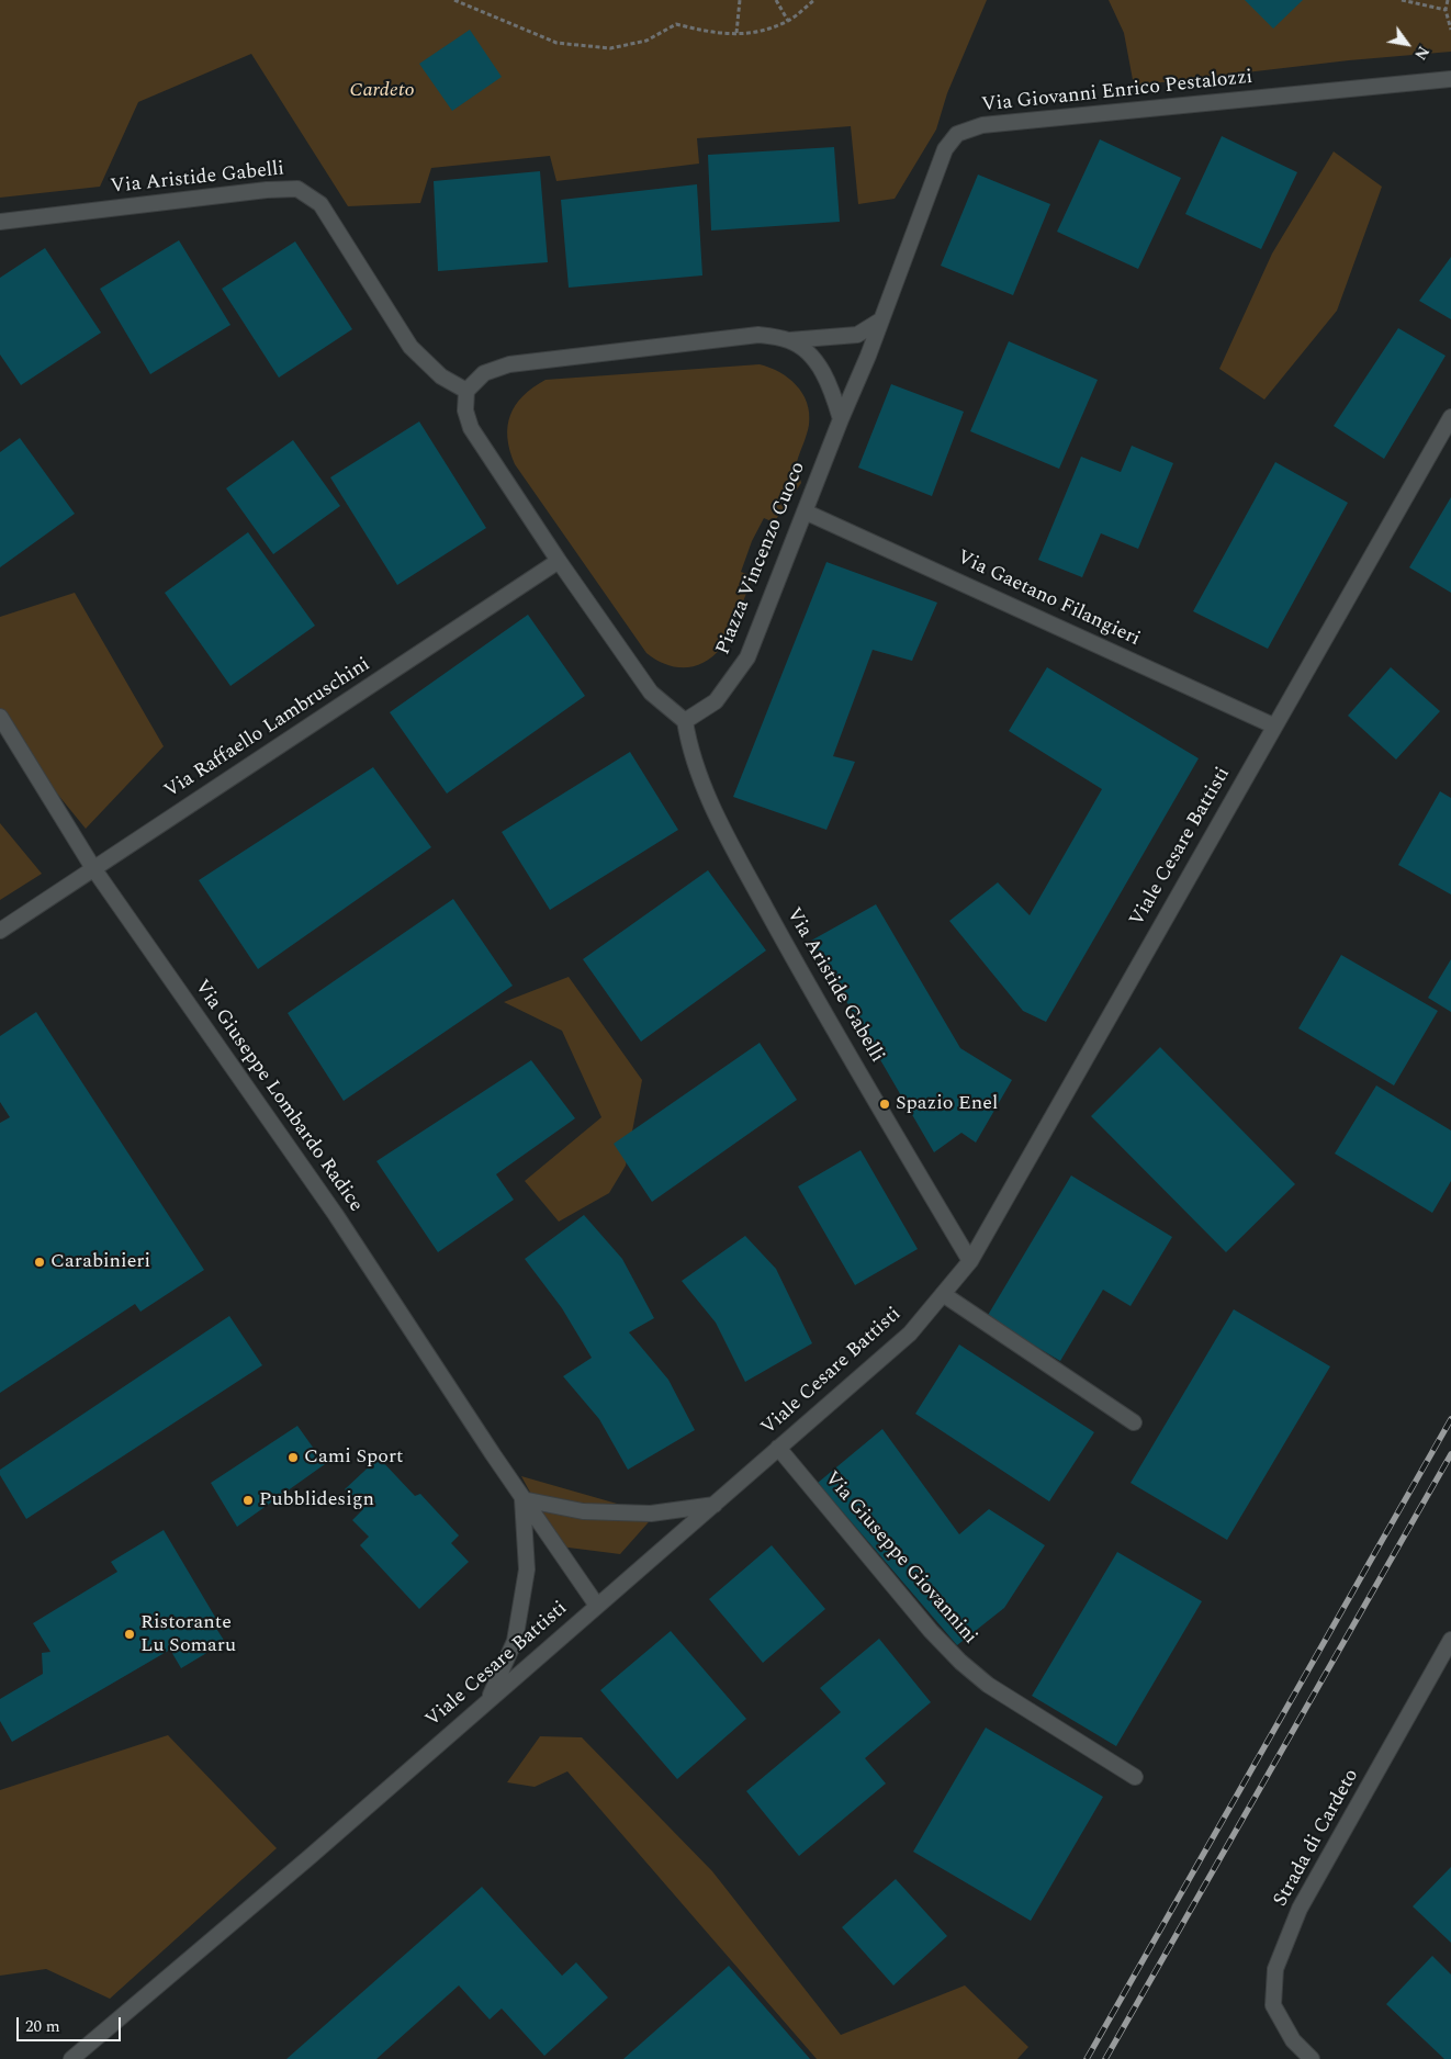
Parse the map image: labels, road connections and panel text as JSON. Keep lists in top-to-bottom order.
{
  "streets": {
    "street": [
      "Via Giovanni Enrico Pestalozzi",
      "Via Aristide Gabelli",
      "Piazza Vincenzo Cuoco",
      "Via Gaetano Filangieri",
      "Via Raffaello Lambruschini",
      "Viale Cesare Battisti",
      "Via Giuseppe Lombardo Radice",
      "Via Giuseppe Giovannini",
      "Strada di Cardeto"
    ]
  },
  "crossings": [
    ["Via Giovanni Enrico Pestalozzi", "Piazza Vincenzo Cuoco"],
    ["Via Aristide Gabelli", "Piazza Vincenzo Cuoco"],
    ["Via Aristide Gabelli", "Viale Cesare Battisti"],
    ["Piazza Vincenzo Cuoco", "Via Gaetano Filangieri"],
    ["Via Gaetano Filangieri", "Viale Cesare Battisti"],
    ["Via Raffaello Lambruschini", "Via Giuseppe Lombardo Radice"],
    ["Viale Cesare Battisti", "Via Giuseppe Lombardo Radice"],
    ["Viale Cesare Battisti", "Via Giuseppe Giovannini"]
  ],
  "parks": ["Cardeto"],
  "places": [
    "Spazio Enel",
    "Carabinieri",
    "Cami Sport",
    "Pubblidesign",
    "Ristorante Lu Somaru"
  ],
  "scale_bar": "20 m",
  "north": "bottom right"
}
